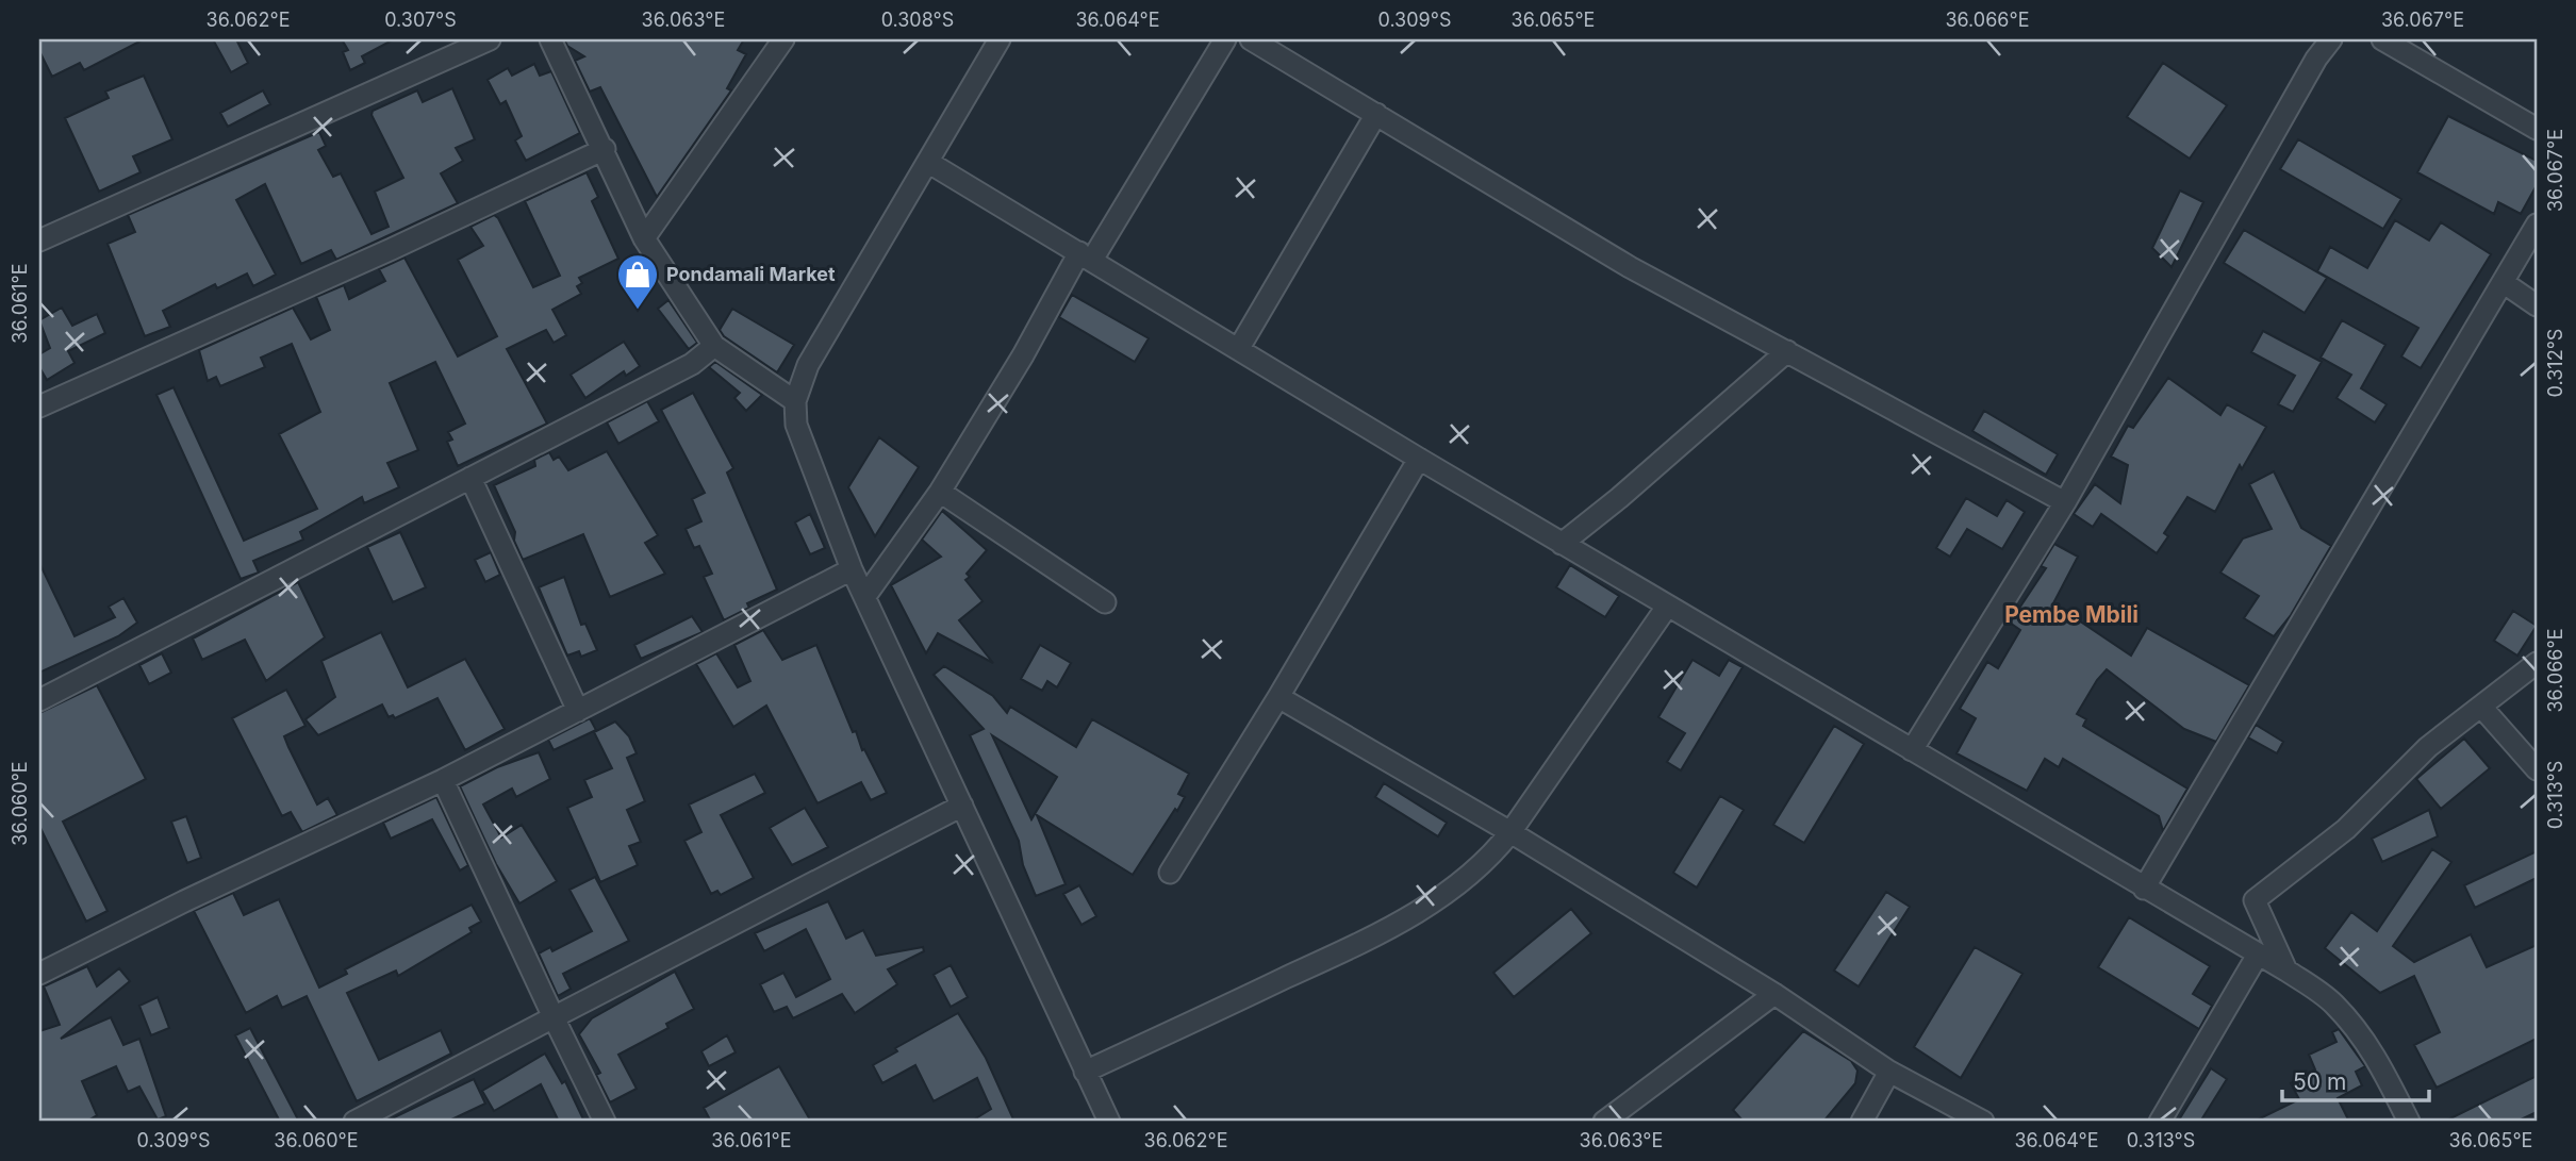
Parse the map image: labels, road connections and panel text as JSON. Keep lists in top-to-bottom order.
{
  "districts": ["Pembe Mbili"],
  "places": {
    "shop": ["Pondamali Market"]
  },
  "scale_bar": "50 m",
  "coordinates": [
    "36.062°E",
    "0.307°S",
    "36.063°E",
    "0.308°S",
    "36.064°E",
    "0.309°S",
    "36.065°E",
    "36.066°E",
    "36.067°E",
    "36.061°E",
    "0.312°S",
    "0.313°S",
    "36.060°E"
  ]
}
